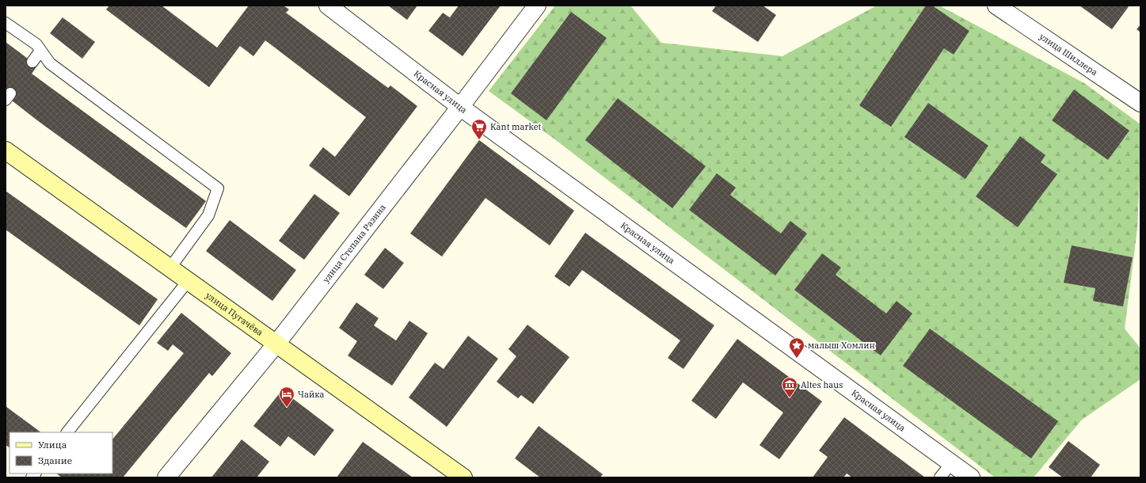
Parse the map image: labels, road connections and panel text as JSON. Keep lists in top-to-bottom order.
{
  "streets": {
    "street": [
      "улица Шиллера",
      "Красная улица",
      "улица Степана Разина",
      "улица Пугачёва"
    ]
  },
  "crossings": [
    ["Красная улица", "улица Степана Разина"],
    ["улица Степана Разина", "улица Пугачёва"]
  ],
  "places": {
    "supermarket": ["Kant market"],
    "place": ["малыш Хомлин"],
    "museum": ["Altes haus"],
    "hotel": ["Чайка"]
  },
  "legend": ["Улица", "Здание"]
}
